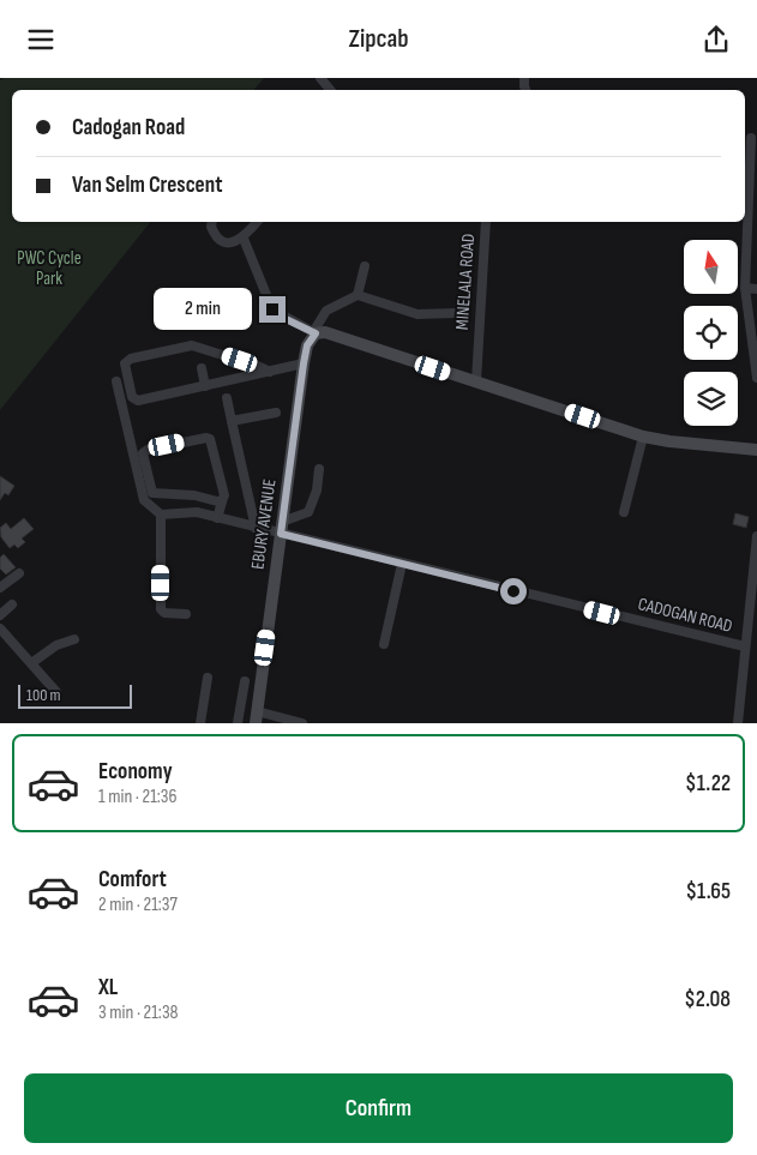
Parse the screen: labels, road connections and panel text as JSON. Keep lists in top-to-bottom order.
{
  "streets": {
    "street": ["MINELALA ROAD", "EBURY AVENUE", "CADOGAN ROAD"]
  },
  "crossings": [
    ["EBURY AVENUE", "CADOGAN ROAD"]
  ],
  "parks": ["PWC Cycle Park"],
  "scale_bar": "100 m",
  "north": "top",
  "page": {
    "header": "Zipcab",
    "banner": ["Cadogan Road", "Van Selm Crescent"],
    "bubble": "2 min",
    "scale": "100 m",
    "list": [
      {
        "name": "Economy",
        "note": "1 min · 21:36",
        "value": "$1.22"
      },
      {
        "name": "Comfort",
        "note": "2 min · 21:37",
        "value": "$1.65"
      },
      {
        "name": "XL",
        "note": "3 min · 21:38",
        "value": "$2.08"
      }
    ],
    "buttons": "Confirm"
  }
}
